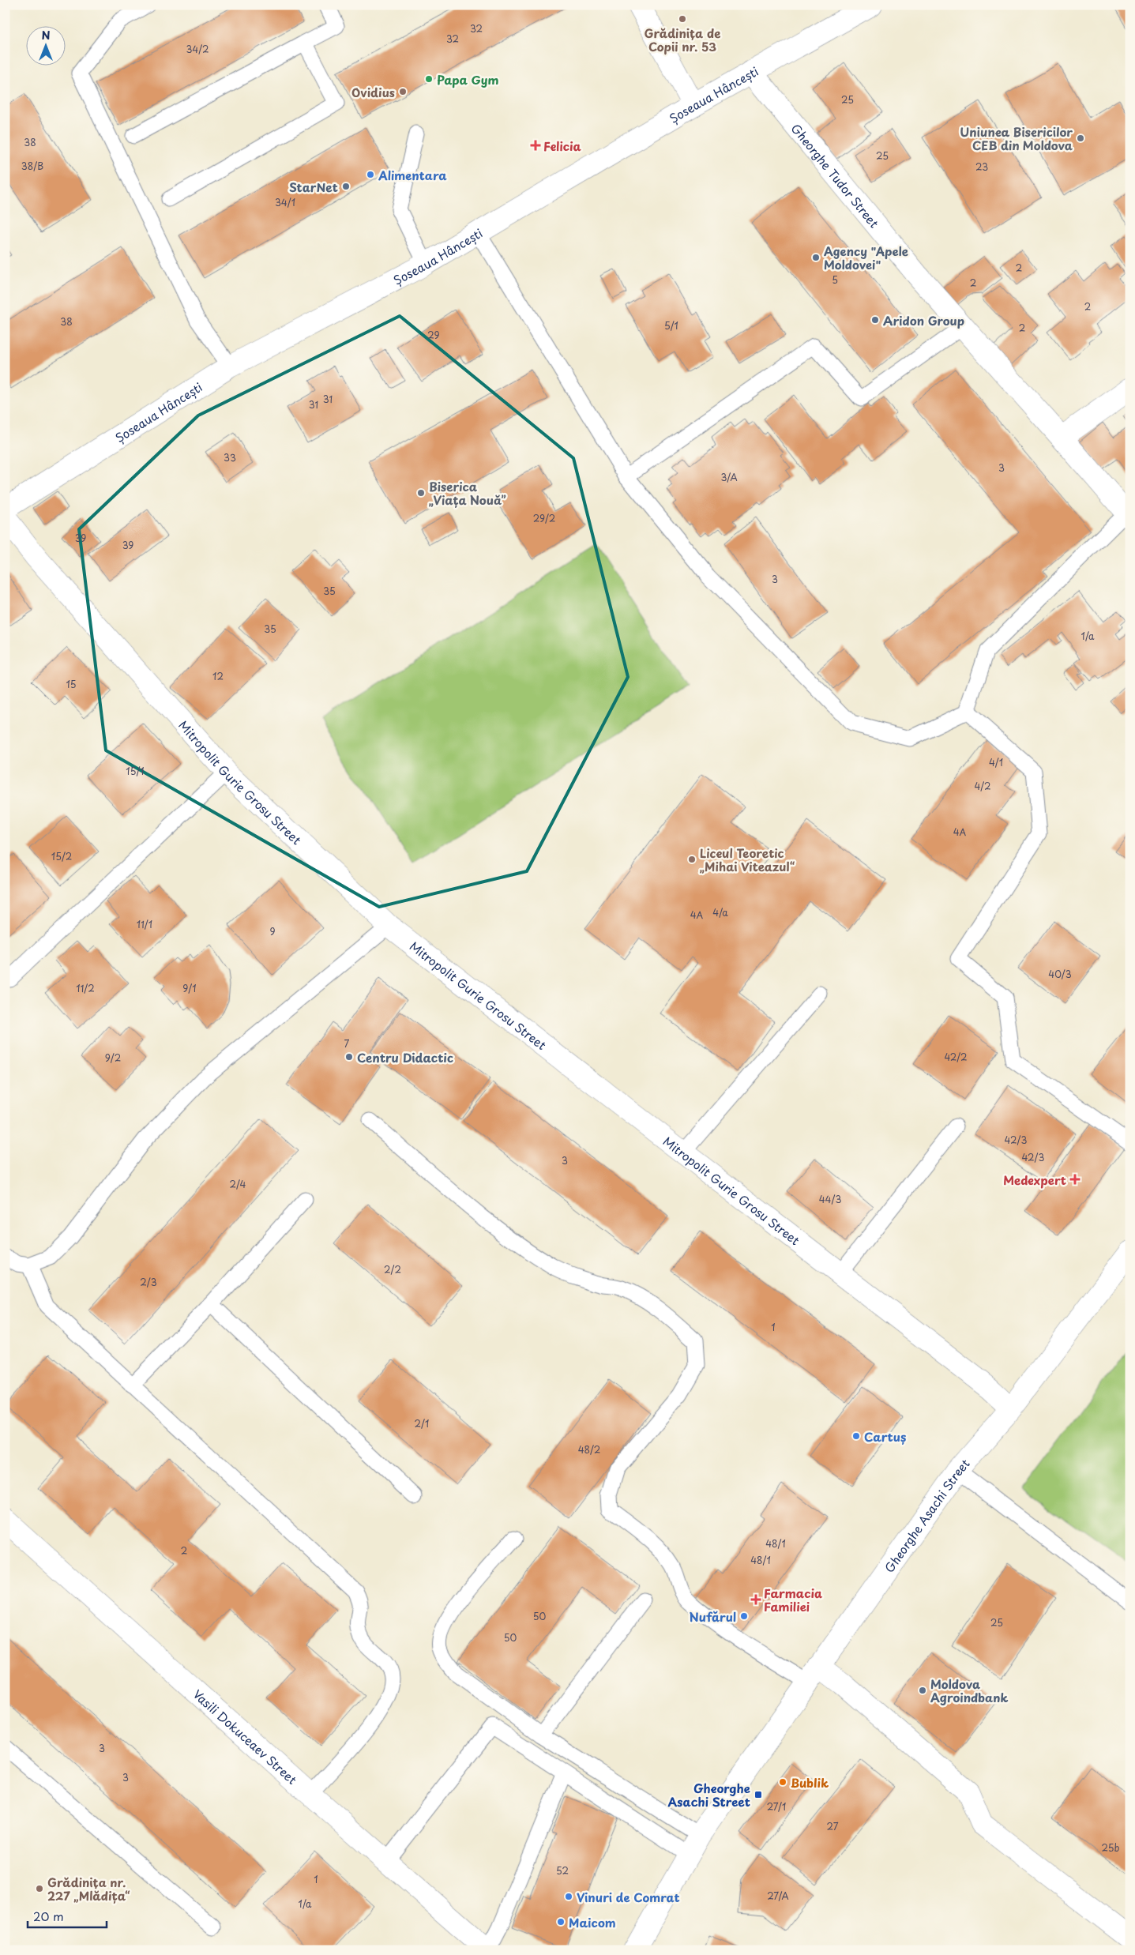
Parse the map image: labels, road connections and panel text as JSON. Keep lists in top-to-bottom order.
{
  "streets": {
    "street": [
      "Șoseaua Hâncești",
      "Gheorghe Tudor Street",
      "Mitropolit Gurie Grosu Street",
      "Gheorghe Asachi Street",
      "Vasili Dokuceaev Street"
    ]
  },
  "crossings": [
    ["Șoseaua Hâncești", "Gheorghe Tudor Street"],
    ["Mitropolit Gurie Grosu Street", "Gheorghe Asachi Street"]
  ],
  "places": {
    "other": [
      "Grădinița de Copii nr. 53",
      "Papa Gym",
      "Ovidius",
      "Uniunea Bisericilor CEB din Moldova",
      "Alimentara",
      "StarNet",
      "Agency \"Apele Moldovei\"",
      "Aridon Group",
      "Biserica „Viața Nouă”",
      "Liceul Teoretic „Mihai Viteazul“",
      "Centru Didactic",
      "Cartuș",
      "Nufărul",
      "Moldova Agroindbank",
      "Bublik",
      "Grădinița nr. 227 „Mlădița“",
      "Vinuri de Comrat",
      "Maicom"
    ],
    "health": ["Felicia", "Medexpert", "Farmacia Familiei"],
    "transit": ["Gheorghe Asachi Street"]
  },
  "house_numbers": [
    "32",
    "32",
    "34/2",
    "25",
    "38",
    "25",
    "38/B",
    "23",
    "34/1",
    "2",
    "5",
    "2",
    "2",
    "38",
    "5/1",
    "2",
    "29",
    "31",
    "31",
    "33",
    "3",
    "3/A",
    "29/2",
    "39",
    "39",
    "3",
    "35",
    "35",
    "1/a",
    "12",
    "15",
    "4/1",
    "15/1",
    "4/2",
    "4A",
    "15/2",
    "4/a",
    "4A",
    "11/1",
    "9",
    "40/3",
    "11/2",
    "9/1",
    "7",
    "42/2",
    "9/2",
    "42/3",
    "42/3",
    "3",
    "2/4",
    "44/3",
    "2/2",
    "2/3",
    "1",
    "2/1",
    "48/2",
    "48/1",
    "2",
    "48/1",
    "50",
    "25",
    "50",
    "3",
    "3",
    "27/1",
    "27",
    "25b",
    "52",
    "1",
    "27/A",
    "1/a"
  ],
  "scale_bar": "20 m",
  "north": "top"
}
